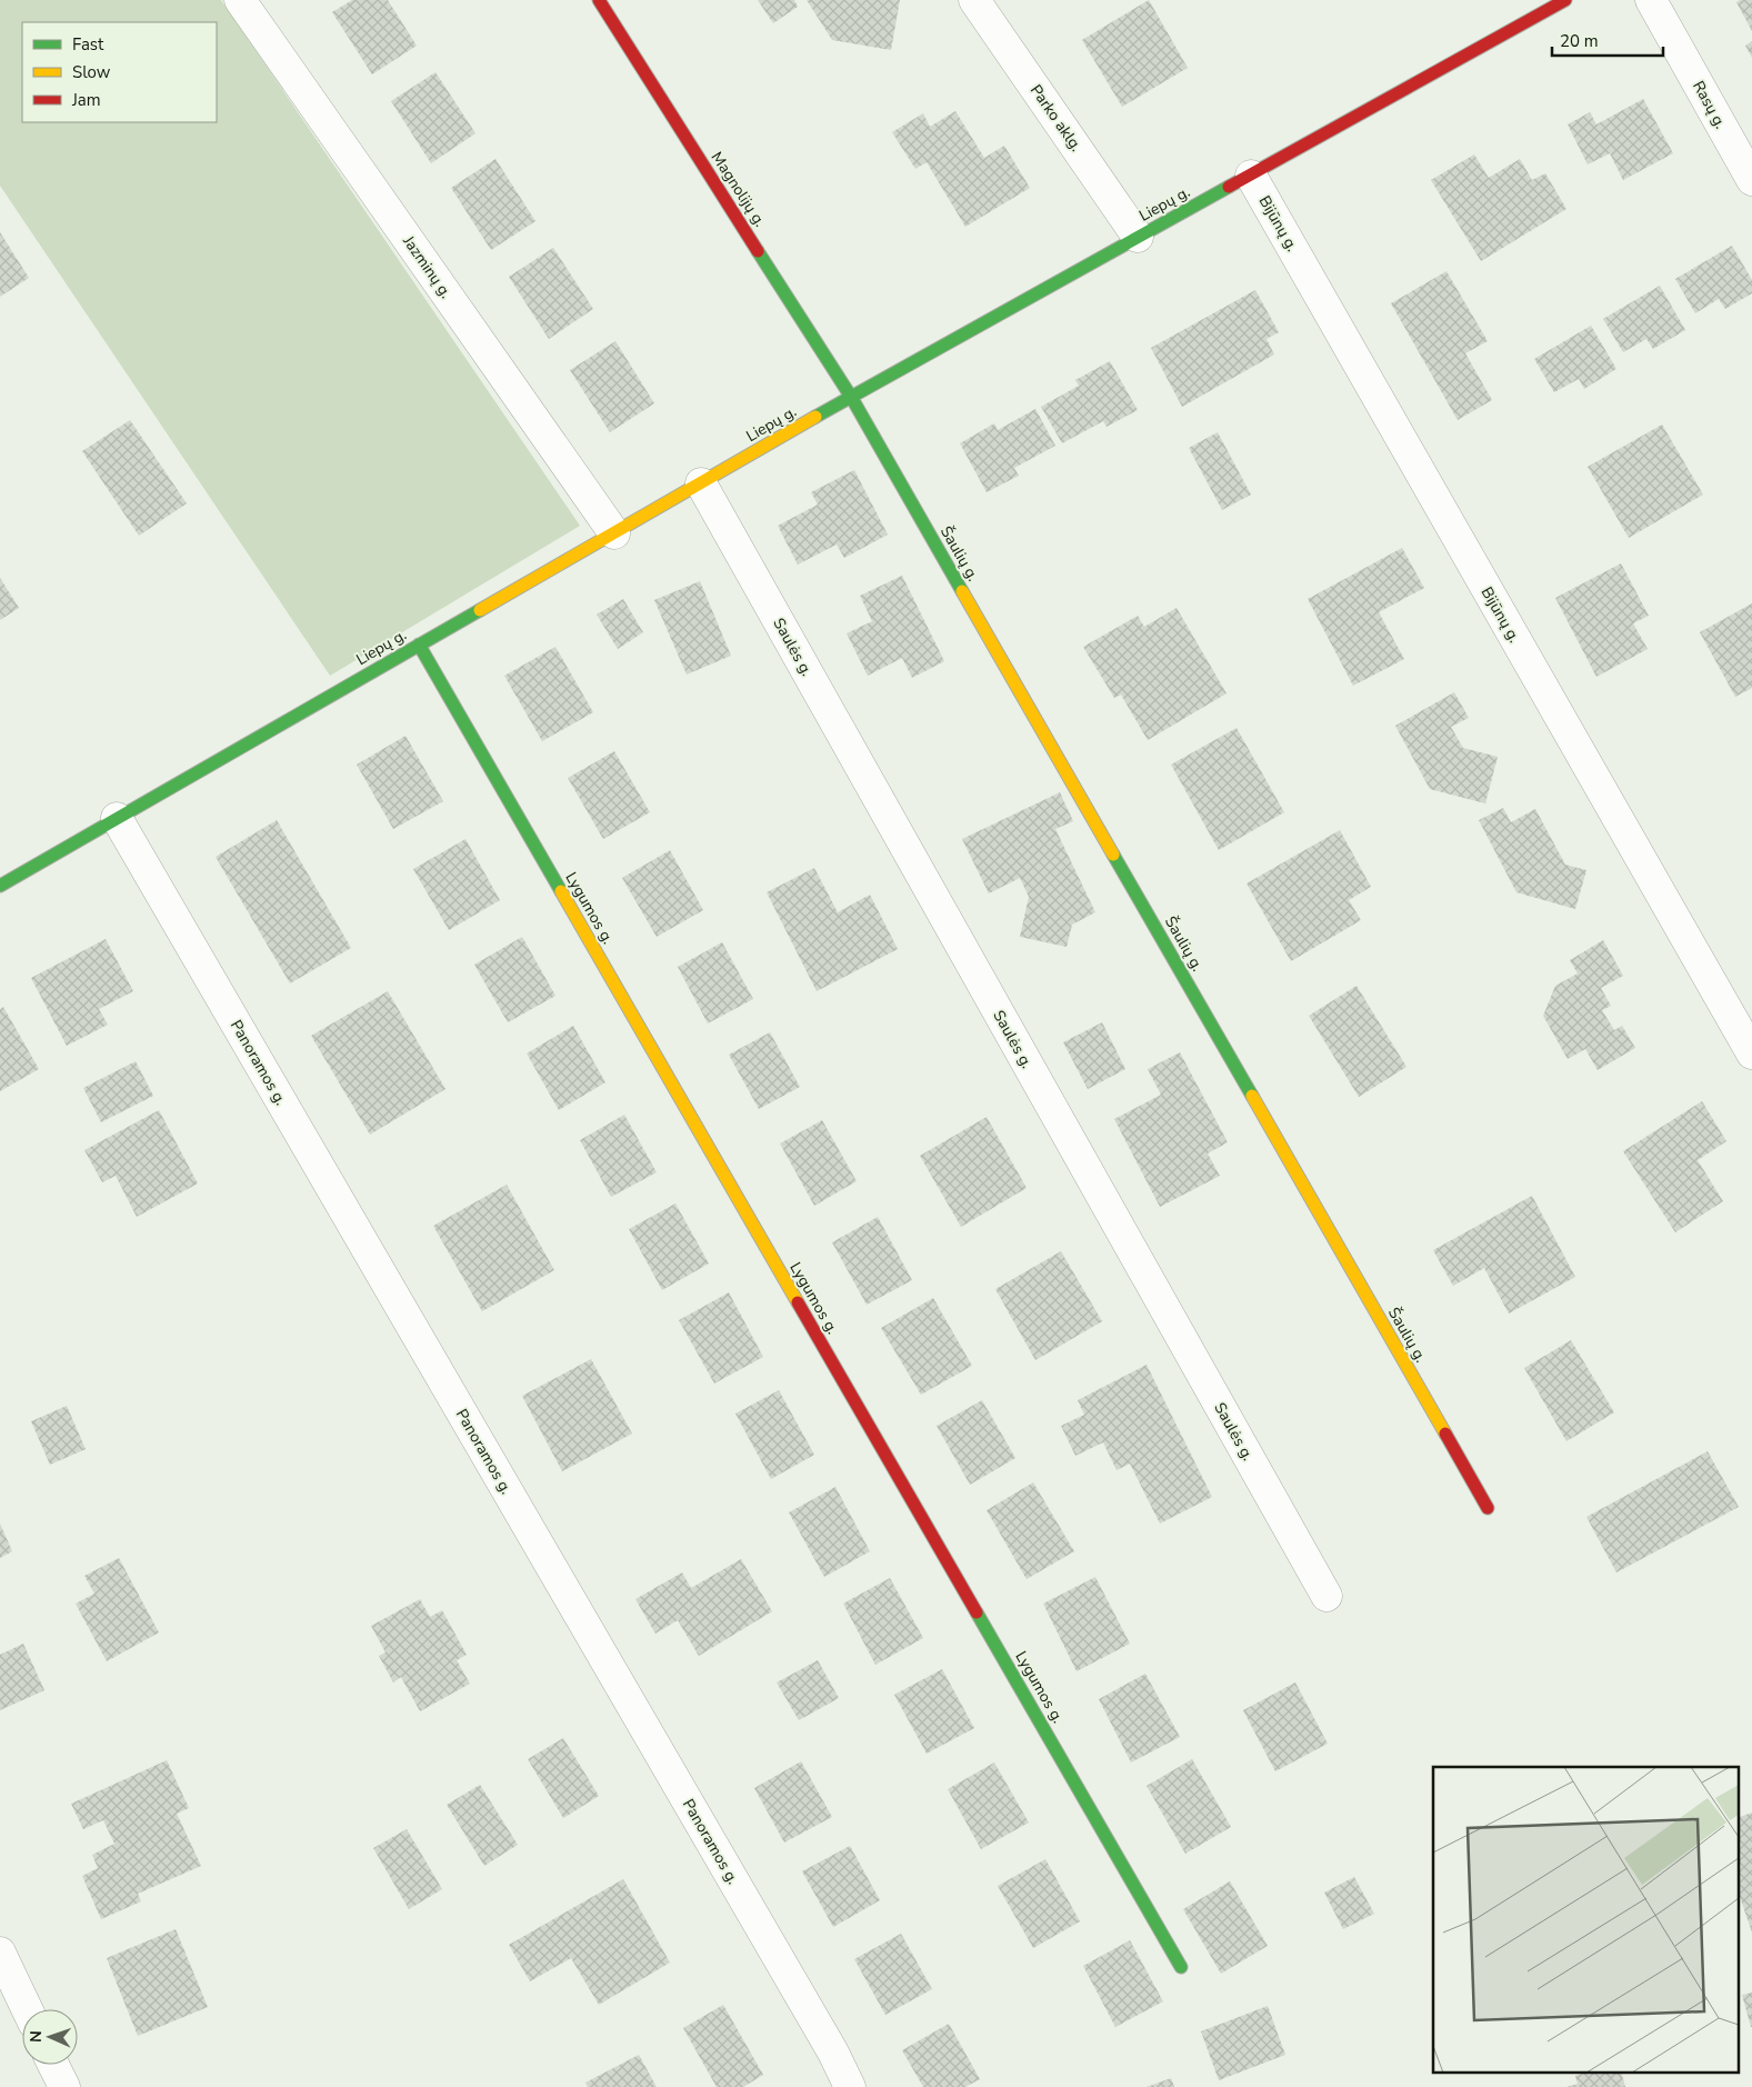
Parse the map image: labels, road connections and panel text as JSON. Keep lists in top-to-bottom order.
{
  "streets": {
    "street": [
      "Rasų g.",
      "Parko aklg.",
      "Magnolijų g.",
      "Liepų g.",
      "Bijūnų g.",
      "Jazminų g.",
      "Šaulių g.",
      "Saulės g.",
      "Lygumos g.",
      "Panoramos g."
    ]
  },
  "crossings": [
    ["Parko aklg.", "Liepų g."],
    ["Magnolijų g.", "Liepų g."],
    ["Magnolijų g.", "Šaulių g."],
    ["Liepų g.", "Bijūnų g."],
    ["Liepų g.", "Jazminų g."],
    ["Liepų g.", "Šaulių g."],
    ["Liepų g.", "Saulės g."],
    ["Liepų g.", "Lygumos g."],
    ["Liepų g.", "Panoramos g."]
  ],
  "legend": ["Fast", "Slow", "Jam"],
  "scale_bar": "20 m",
  "north": "left"
}
